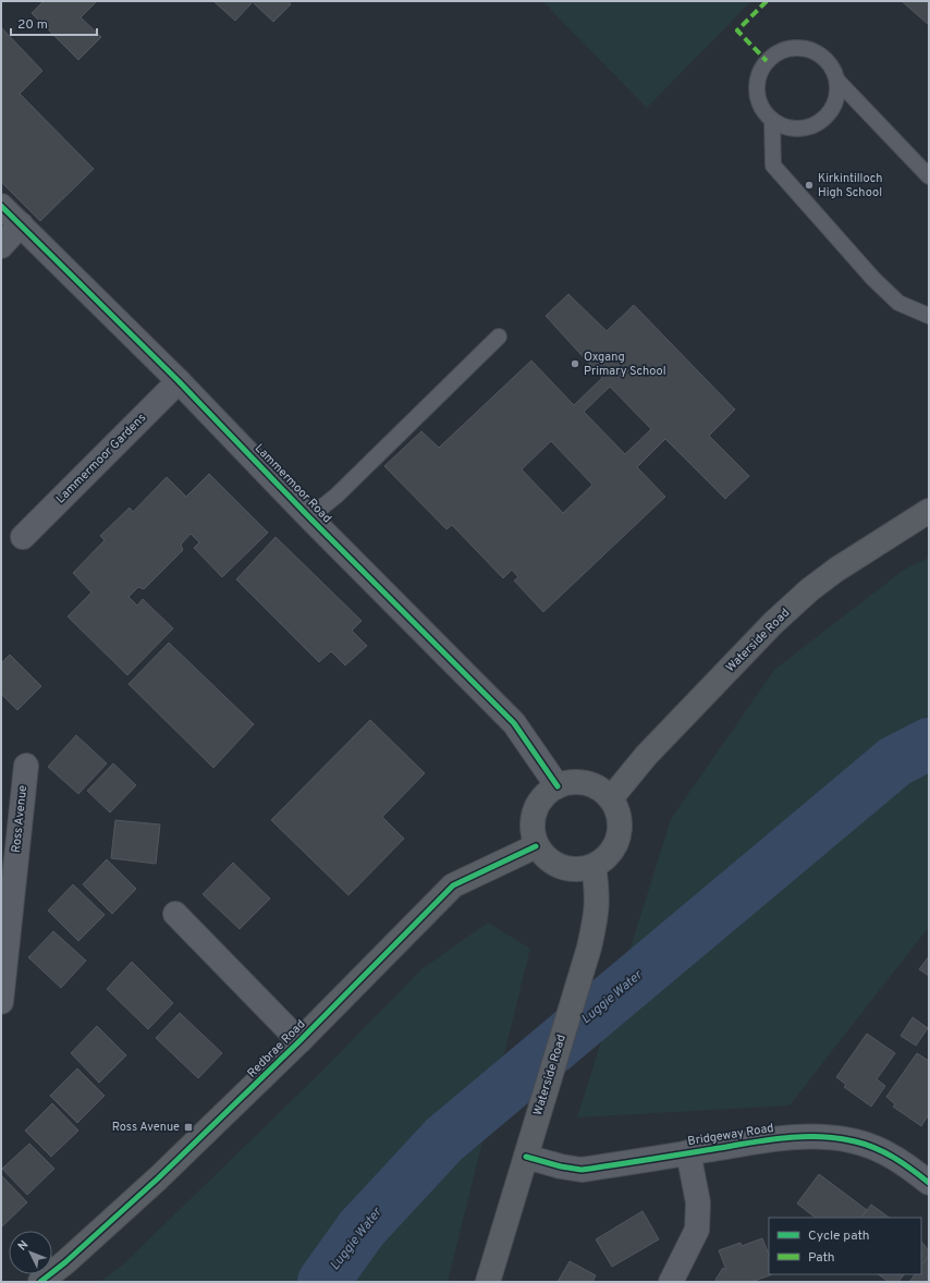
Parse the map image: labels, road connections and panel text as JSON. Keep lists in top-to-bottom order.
{
  "streets": {
    "main road": ["Waterside Road", "Redbrae Road"],
    "street": [
      "Lammermoor Gardens",
      "Lammermoor Road",
      "Ross Avenue",
      "Bridgeway Road"
    ]
  },
  "crossings": [
    ["Lammermoor Gardens", "Lammermoor Road"],
    ["Lammermoor Road", "Waterside Road"],
    ["Lammermoor Road", "Redbrae Road"],
    ["Waterside Road", "Redbrae Road"],
    ["Waterside Road", "Bridgeway Road"]
  ],
  "water": ["Luggie Water"],
  "places": {
    "other": ["Kirkintilloch High School", "Oxgang Primary School"],
    "transit": ["Ross Avenue"]
  },
  "legend": ["Cycle path", "Path"],
  "scale_bar": "20 m",
  "north": "top left"
}
